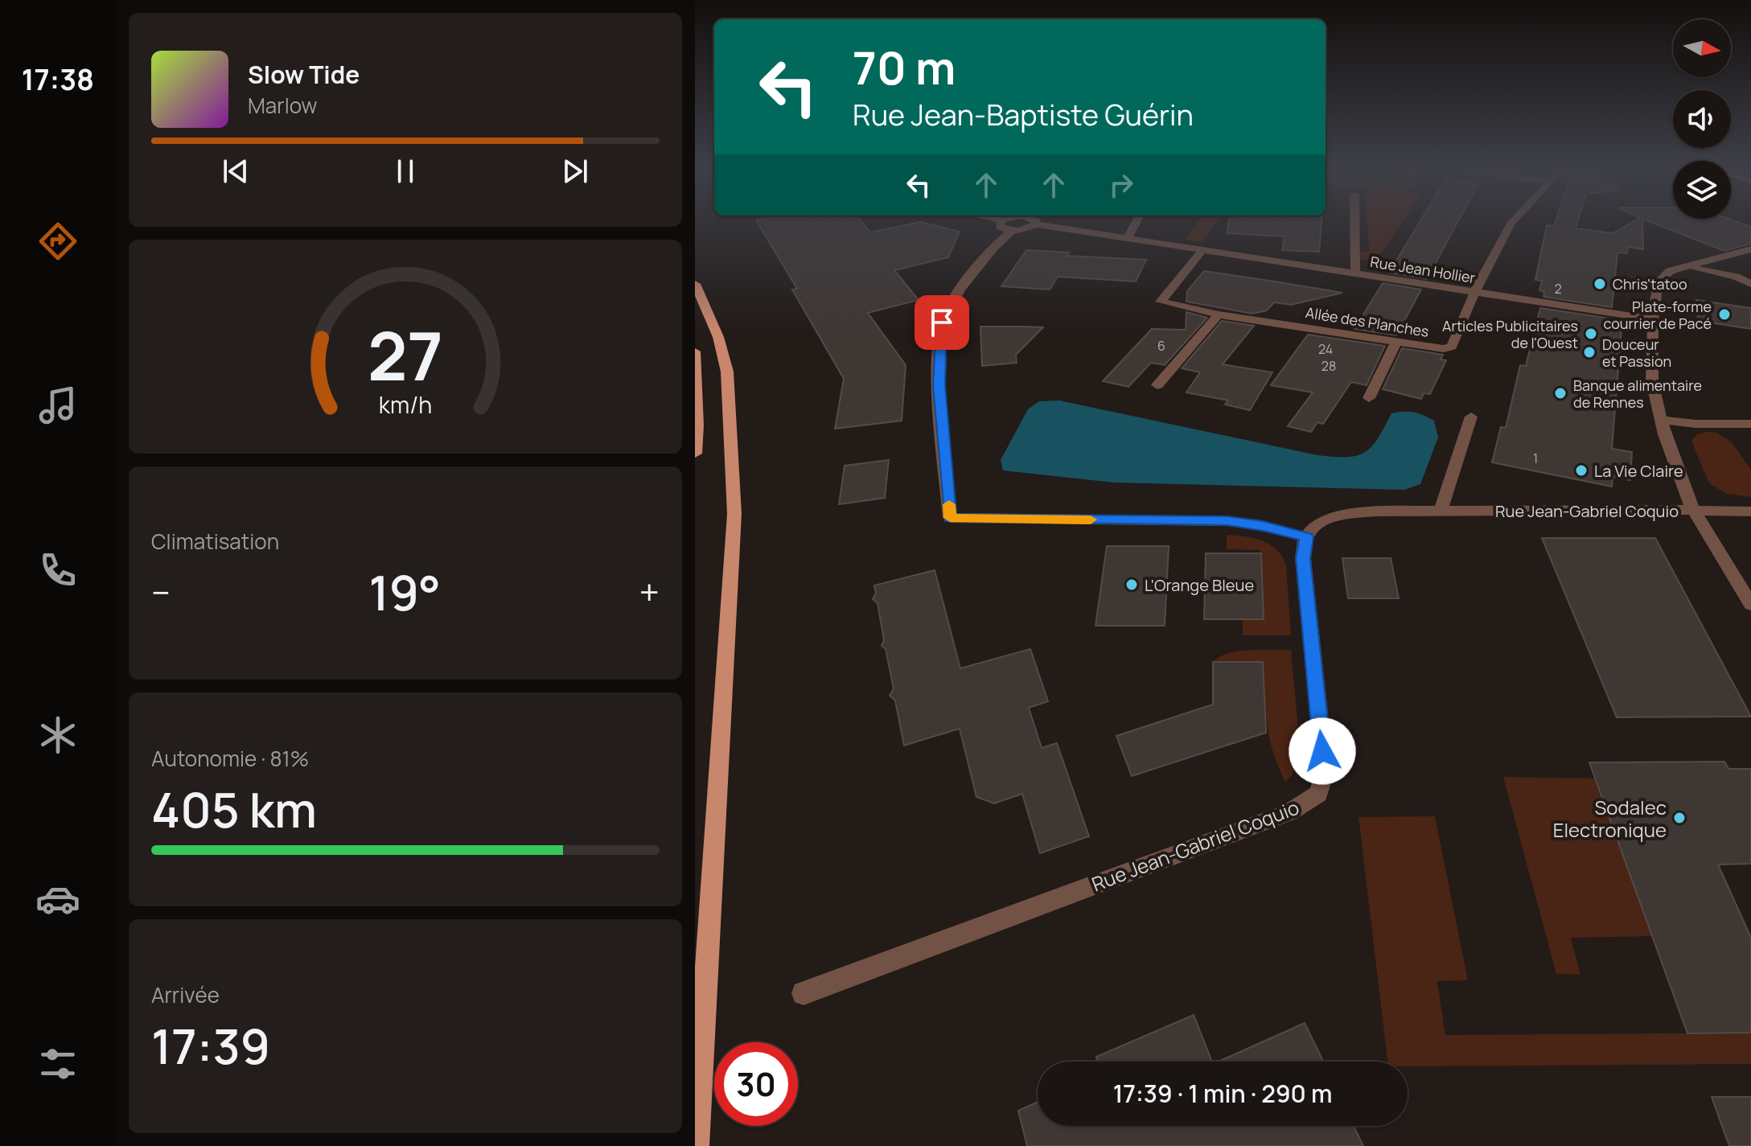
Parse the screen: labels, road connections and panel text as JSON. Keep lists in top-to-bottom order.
{
  "streets": {
    "street": ["Rue Jean Hollier", "Allée des Planches", "Rue Jean-Gabriel Coquio"]
  },
  "crossings": [
    ["Rue Jean Hollier", "Allée des Planches"]
  ],
  "places": [
    "Chris'tatoo",
    "Plate-forme courrier de Pacé",
    "Articles Publicitaires de l'Ouest",
    "Douceur et Passion",
    "Banque alimentaire de Rennes",
    "La Vie Claire",
    "L'Orange Bleue",
    "Sodalec Electronique"
  ],
  "house_numbers": [
    "2",
    "6",
    "24",
    "28",
    "1"
  ],
  "north": "right",
  "page": {
    "tabs": "17:38",
    "turn": ["70 m", "Rue Jean-Baptiste Guérin"],
    "song": ["Slow Tide", "Marlow"],
    "tile": [
      "Climatisation",
      ["Autonomie · 81%", "405 km"],
      ["Arrivée", "17:39"]
    ],
    "heat": ["−", "19°", "+"],
    "limit": "30",
    "trip": "17:39 · 1 min · 290 m",
    "gauge": ["27", "km/h"]
  }
}
